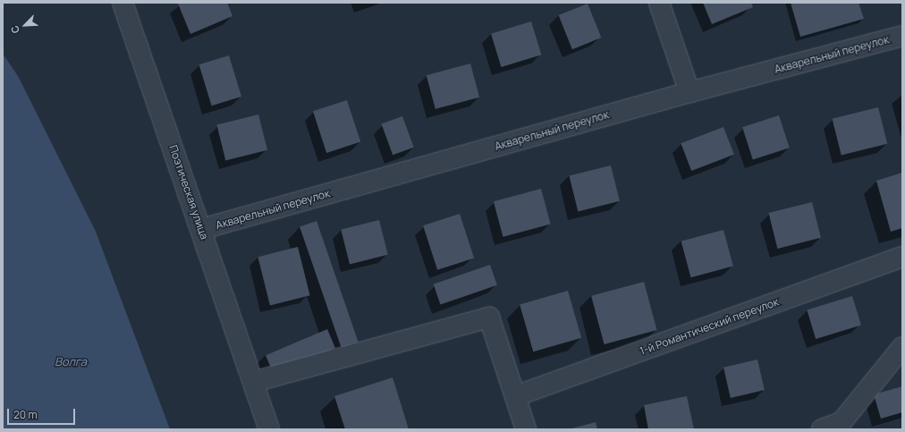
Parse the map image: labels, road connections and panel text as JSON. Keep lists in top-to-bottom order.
{
  "streets": {
    "street": ["Акварельный переулок", "Поэтическая улица", "1-й Романтический переулок"]
  },
  "crossings": [
    ["Акварельный переулок", "Поэтическая улица"]
  ],
  "water": ["Волга"],
  "scale_bar": "20 m",
  "north": "bottom left"
}
